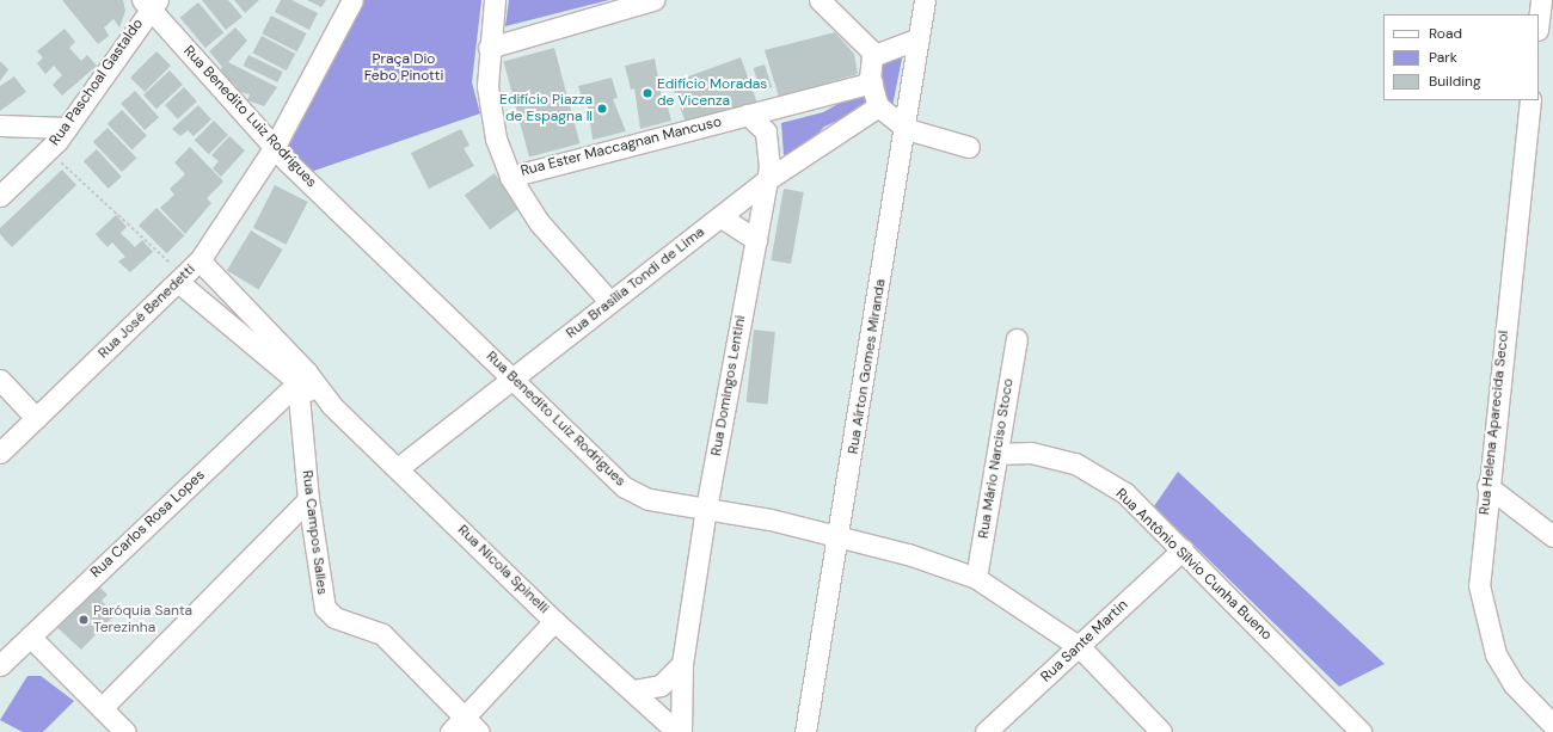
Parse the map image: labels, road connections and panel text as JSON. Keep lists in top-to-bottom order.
{
  "streets": {
    "street": [
      "Rua Paschoal Gastaldo",
      "Rua Benedito Luiz Rodrigues",
      "Rua Ester Maccagnan Mancuso",
      "Rua Brasília Tondi de Lima",
      "Rua José Benedetti",
      "Rua Aírton Gomes Miranda",
      "Rua Domingos Lentini",
      "Rua Helena Aparecida Secol",
      "Rua Mário Narciso Stoco",
      "Rua Carlos Rosa Lopes",
      "Rua Campos Salles",
      "Rua Antônio Sílvio Cunha Bueno",
      "Rua Nicola Spinelli",
      "Rua Sante Martin"
    ]
  },
  "crossings": [
    ["Rua Paschoal Gastaldo", "Rua Benedito Luiz Rodrigues"],
    ["Rua Benedito Luiz Rodrigues", "Rua Brasília Tondi de Lima"],
    ["Rua Benedito Luiz Rodrigues", "Rua José Benedetti"],
    ["Rua Benedito Luiz Rodrigues", "Rua Aírton Gomes Miranda"],
    ["Rua Benedito Luiz Rodrigues", "Rua Domingos Lentini"],
    ["Rua Benedito Luiz Rodrigues", "Rua Mário Narciso Stoco"],
    ["Rua Benedito Luiz Rodrigues", "Rua Sante Martin"],
    ["Rua Ester Maccagnan Mancuso", "Rua Domingos Lentini"],
    ["Rua Brasília Tondi de Lima", "Rua Domingos Lentini"],
    ["Rua Brasília Tondi de Lima", "Rua Nicola Spinelli"],
    ["Rua José Benedetti", "Rua Nicola Spinelli"],
    ["Rua Domingos Lentini", "Rua Nicola Spinelli"],
    ["Rua Mário Narciso Stoco", "Rua Antônio Sílvio Cunha Bueno"],
    ["Rua Carlos Rosa Lopes", "Rua Campos Salles"],
    ["Rua Carlos Rosa Lopes", "Rua Nicola Spinelli"],
    ["Rua Campos Salles", "Rua Nicola Spinelli"],
    ["Rua Antônio Sílvio Cunha Bueno", "Rua Sante Martin"]
  ],
  "parks": ["Praça Dio Febo Pinotti"],
  "places": ["Edifício Moradas de Vicenza", "Edifício Piazza de Espagna ll", "Paróquia Santa Terezinha"],
  "legend": ["Road", "Park", "Building"]
}
